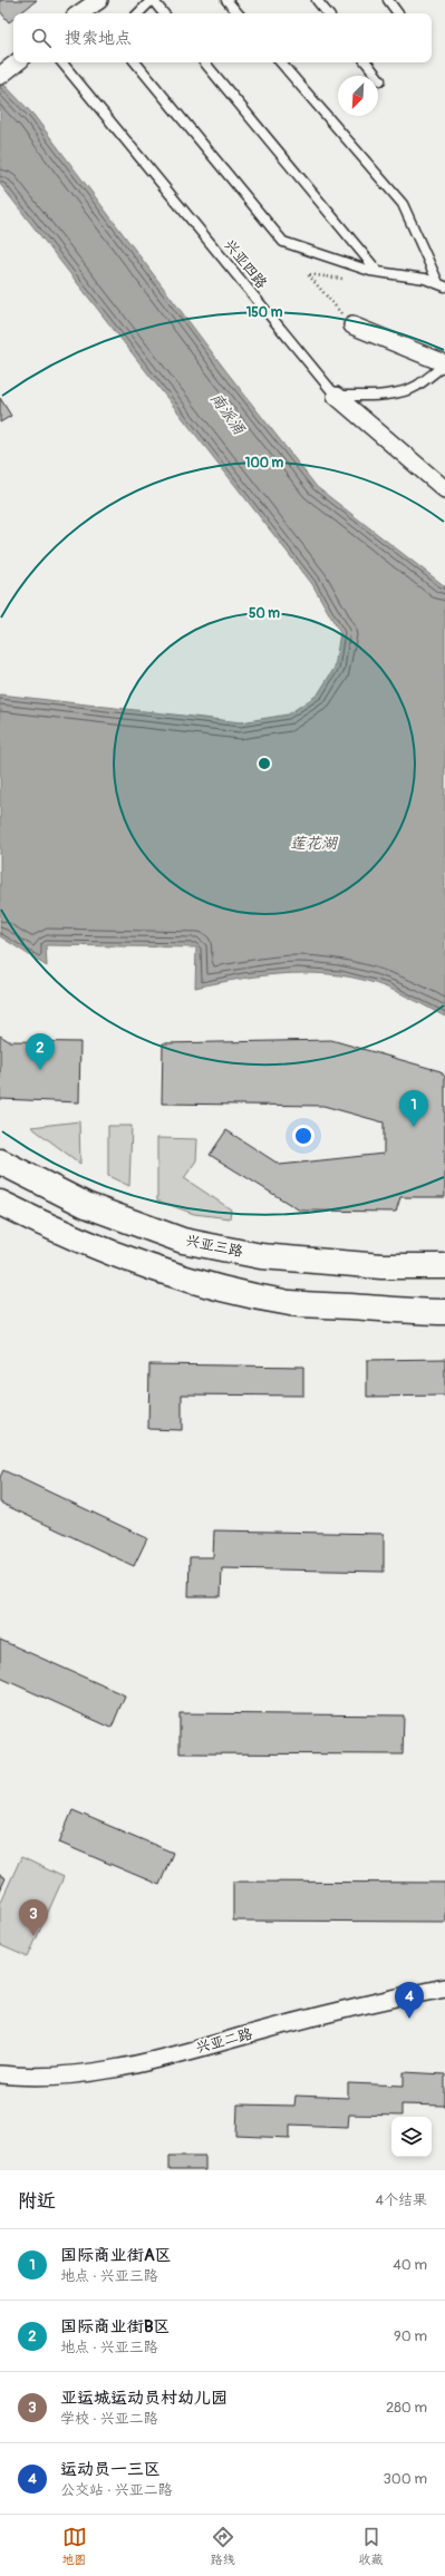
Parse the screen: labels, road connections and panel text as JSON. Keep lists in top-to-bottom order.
{
  "streets": {
    "street": ["兴亚三路", "兴亚二路"],
    "lane": ["兴亚四路"]
  },
  "water": ["南派涌", "莲花湖"],
  "north": "bottom left",
  "page": {
    "search": "搜索地点",
    "pins": [
      "2",
      "1",
      "3",
      "4"
    ],
    "heading": ["附近", "4个结果"],
    "list": [
      {
        "mark": "1",
        "name": "国际商业街A区",
        "note": "地点 · 兴亚三路",
        "value": "40 m"
      },
      {
        "mark": "2",
        "name": "国际商业街B区",
        "note": "地点 · 兴亚三路",
        "value": "90 m"
      },
      {
        "mark": "3",
        "name": "亚运城运动员村幼儿园",
        "note": "学校 · 兴亚二路",
        "value": "280 m"
      },
      {
        "mark": "4",
        "name": "运动员一三区",
        "note": "公交站 · 兴亚二路",
        "value": "300 m"
      }
    ],
    "nav": ["地图", "路线", "收藏"]
  },
  "rings": ["150 m", "100 m", "50 m"]
}
